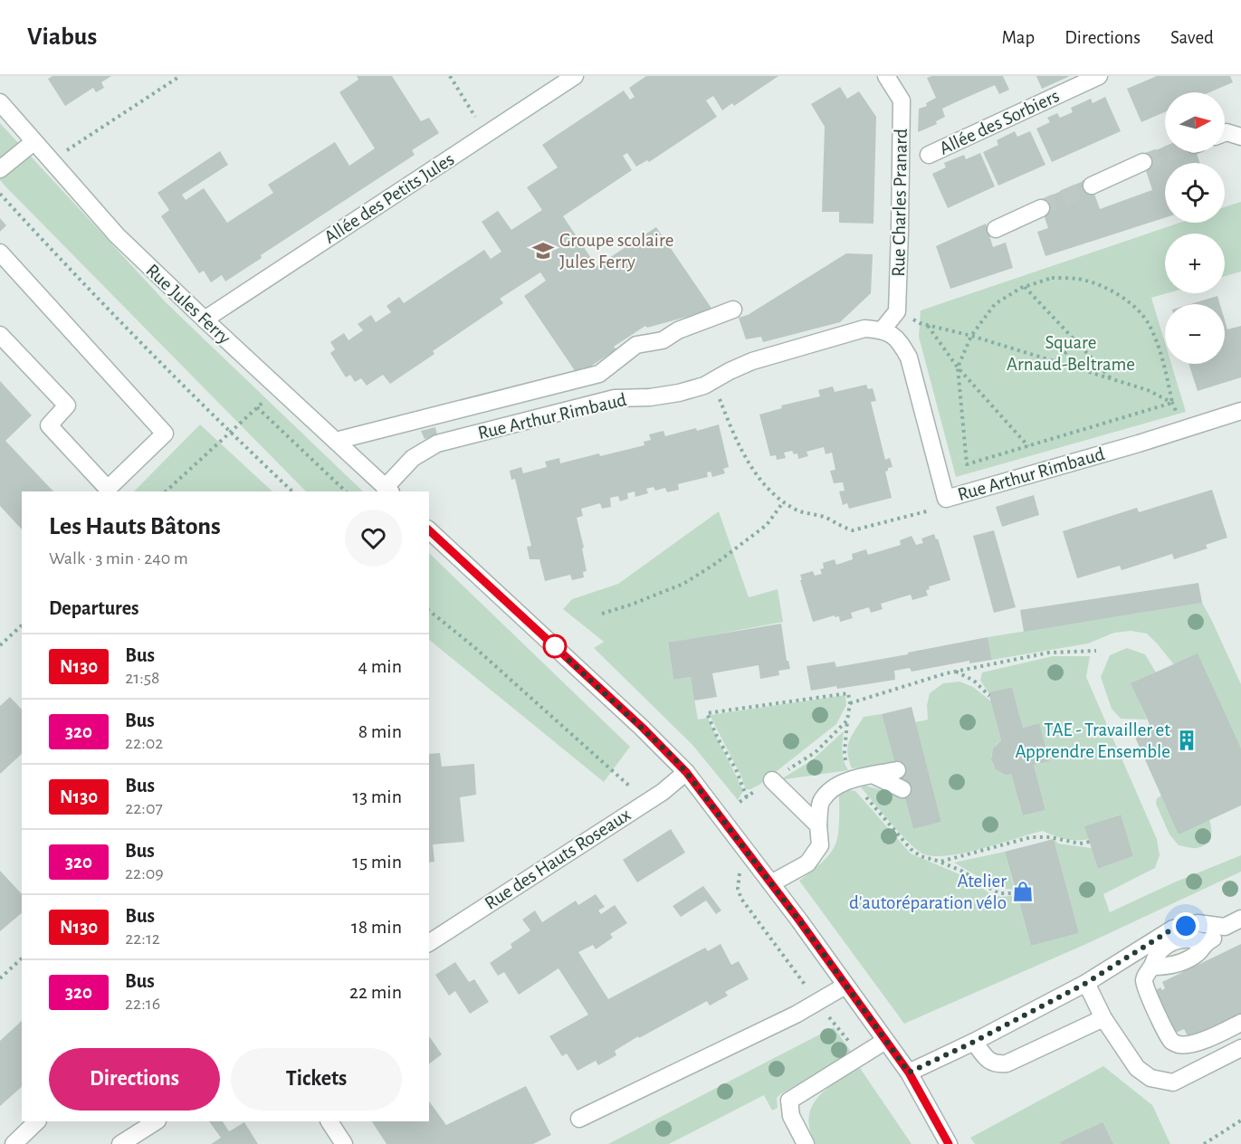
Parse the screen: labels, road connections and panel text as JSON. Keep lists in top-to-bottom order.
{
  "streets": {
    "street": [
      "Allée des Sorbiers",
      "Allée des Petits Jules",
      "Rue Charles Pranard",
      "Rue Jules Ferry",
      "Rue Arthur Rimbaud",
      "Rue des Hauts Roseaux"
    ]
  },
  "crossings": [
    ["Allée des Petits Jules", "Rue Jules Ferry"],
    ["Rue Jules Ferry", "Rue Arthur Rimbaud"]
  ],
  "parks": ["Square Arnaud-Beltrame"],
  "places": {
    "school or university": ["Groupe scolaire Jules Ferry"],
    "building": ["TAE - Travailler et Apprendre Ensemble"],
    "shop": ["Atelier d'autoréparation vélo"]
  },
  "lines": ["bus line N130"],
  "north": "right",
  "page": {
    "header": "Viabus",
    "nav": ["Map", "Directions", "Saved"],
    "map_buttons": ["+", "−"],
    "heading": [
      ["Les Hauts Bâtons", "Walk · 3 min · 240 m"],
      "Departures"
    ],
    "list": [
      {
        "mark": "N130",
        "name": "Bus",
        "note": "21:58",
        "value": "4 min"
      },
      {
        "mark": "320",
        "name": "Bus",
        "note": "22:02",
        "value": "8 min"
      },
      {
        "mark": "N130",
        "name": "Bus",
        "note": "22:07",
        "value": "13 min"
      },
      {
        "mark": "320",
        "name": "Bus",
        "note": "22:09",
        "value": "15 min"
      },
      {
        "mark": "N130",
        "name": "Bus",
        "note": "22:12",
        "value": "18 min"
      },
      {
        "mark": "320",
        "name": "Bus",
        "note": "22:16",
        "value": "22 min"
      }
    ],
    "buttons": ["Directions", "Tickets"]
  }
}
